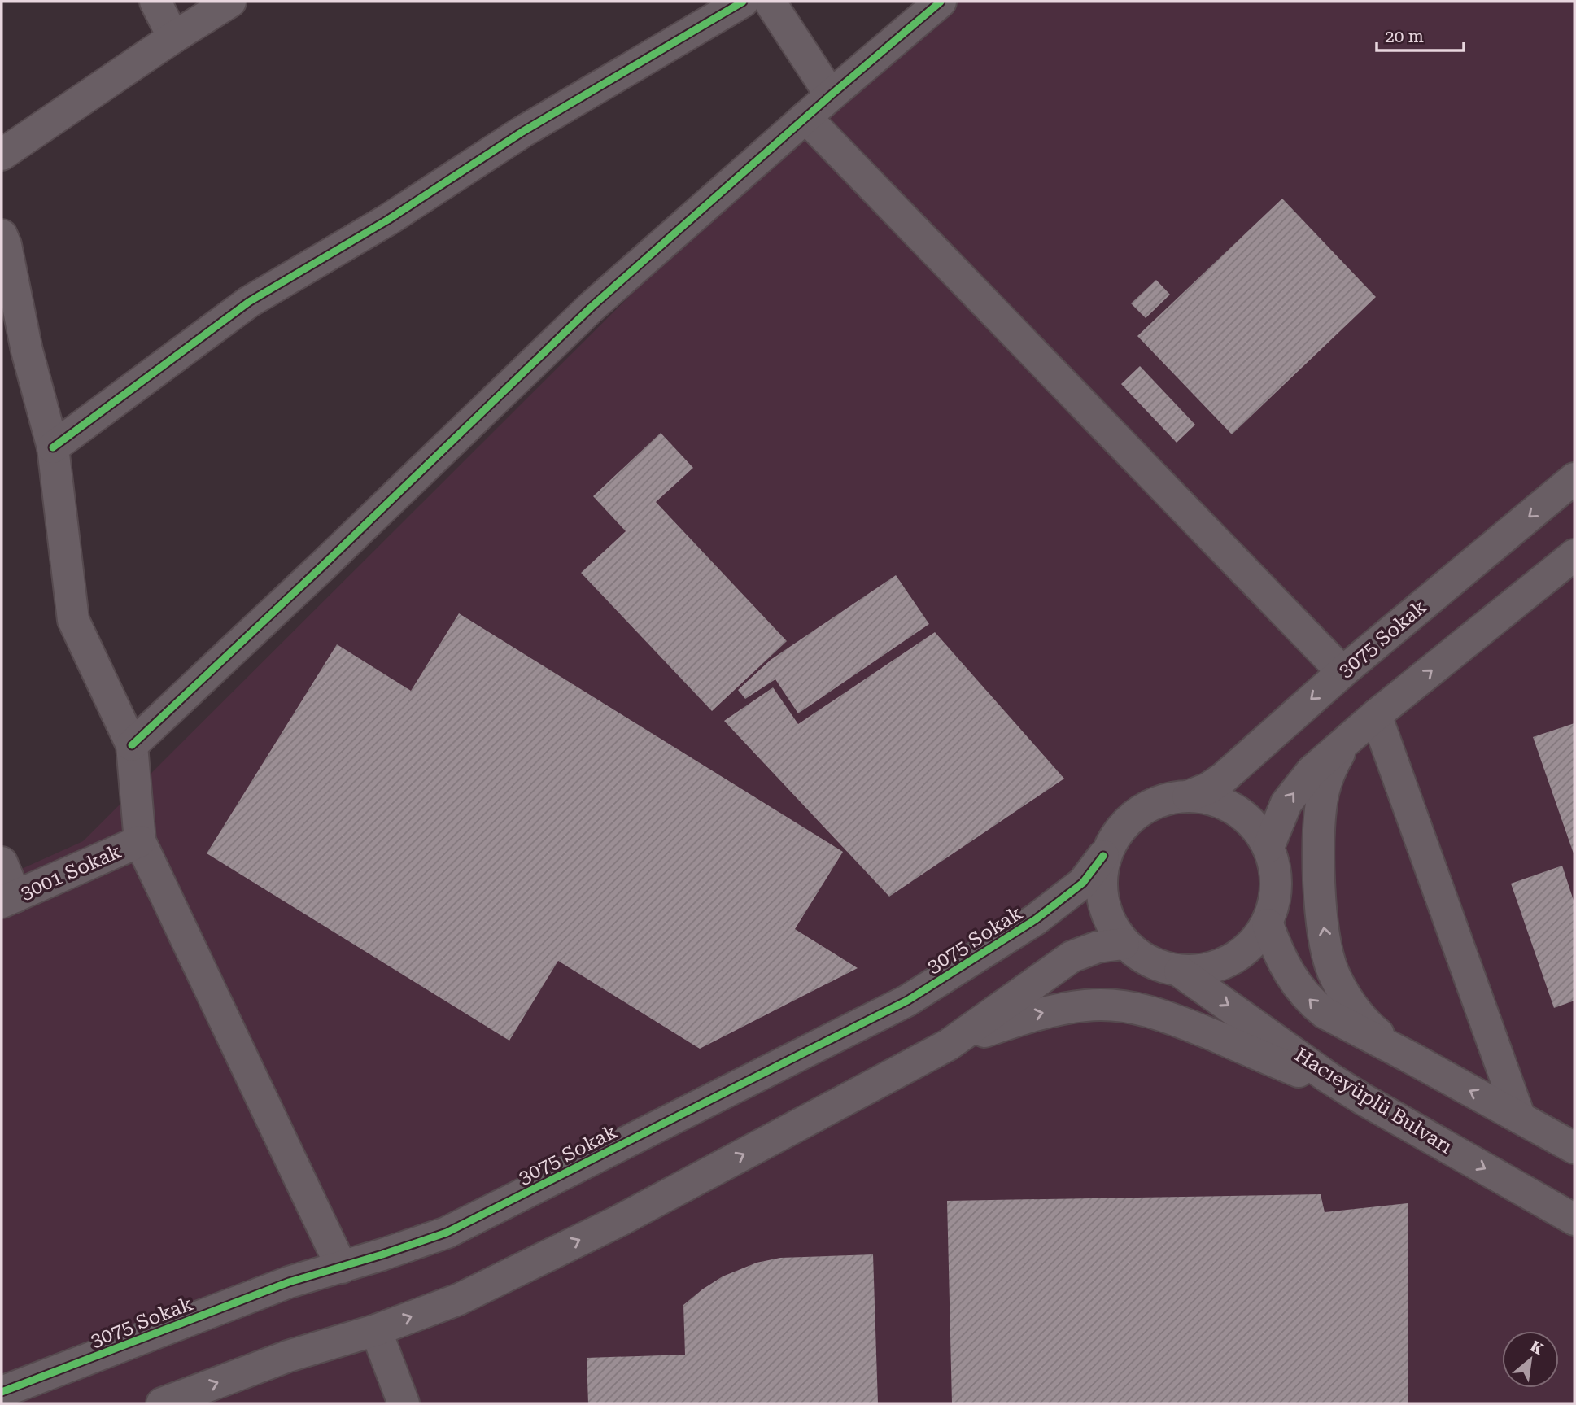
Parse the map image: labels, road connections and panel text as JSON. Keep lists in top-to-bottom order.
{
  "streets": {
    "street": ["3075 Sokak", "3001 Sokak", "Hacıeyüplü Bulvarı"]
  },
  "crossings": [
    ["3075 Sokak", "Hacıeyüplü Bulvarı"]
  ],
  "scale_bar": "20 m",
  "north": "top right"
}
